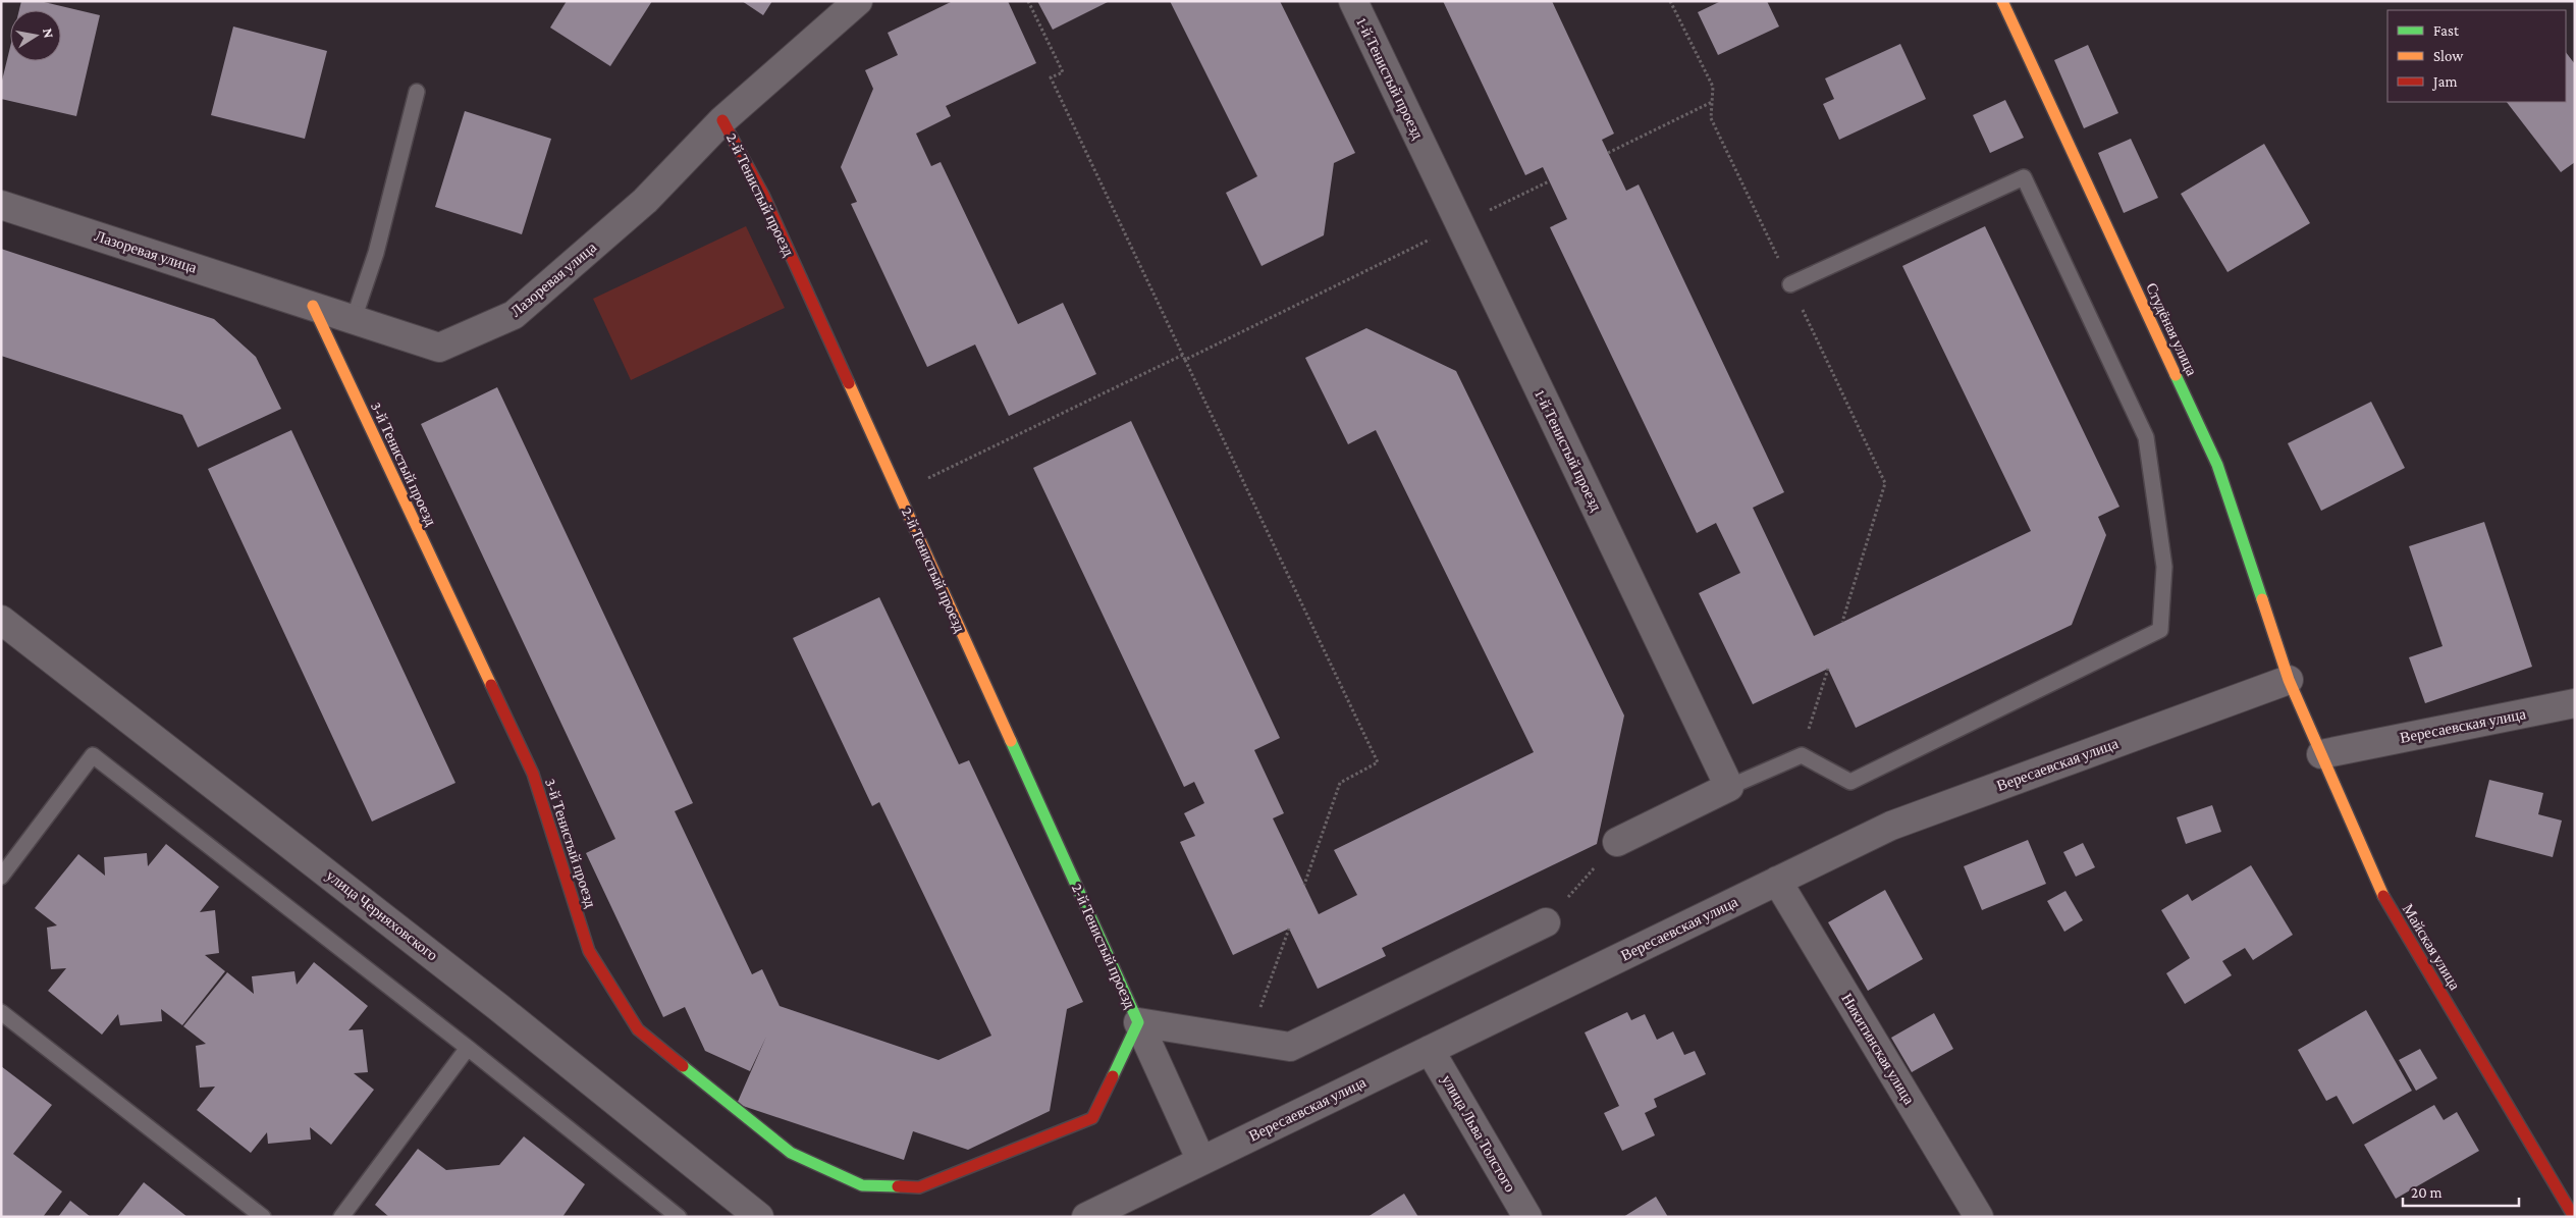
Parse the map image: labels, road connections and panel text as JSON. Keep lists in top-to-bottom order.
{
  "streets": {
    "street": [
      "1-й Тенистый проезд",
      "2-й Тенистый проезд",
      "Лазоревая улица",
      "Студёная улица",
      "3-й Тенистый проезд",
      "Вересаевская улица",
      "улица Черняховского",
      "Майская улица",
      "Никитинская улица",
      "улица Льва Толстого"
    ]
  },
  "crossings": [
    ["2-й Тенистый проезд", "Лазоревая улица"],
    ["2-й Тенистый проезд", "3-й Тенистый проезд"],
    ["Лазоревая улица", "3-й Тенистый проезд"],
    ["Студёная улица", "Вересаевская улица"],
    ["Студёная улица", "Майская улица"],
    ["Вересаевская улица", "Майская улица"],
    ["Вересаевская улица", "Никитинская улица"],
    ["Вересаевская улица", "улица Льва Толстого"]
  ],
  "legend": ["Fast", "Slow", "Jam"],
  "scale_bar": "20 m",
  "north": "right"
}
